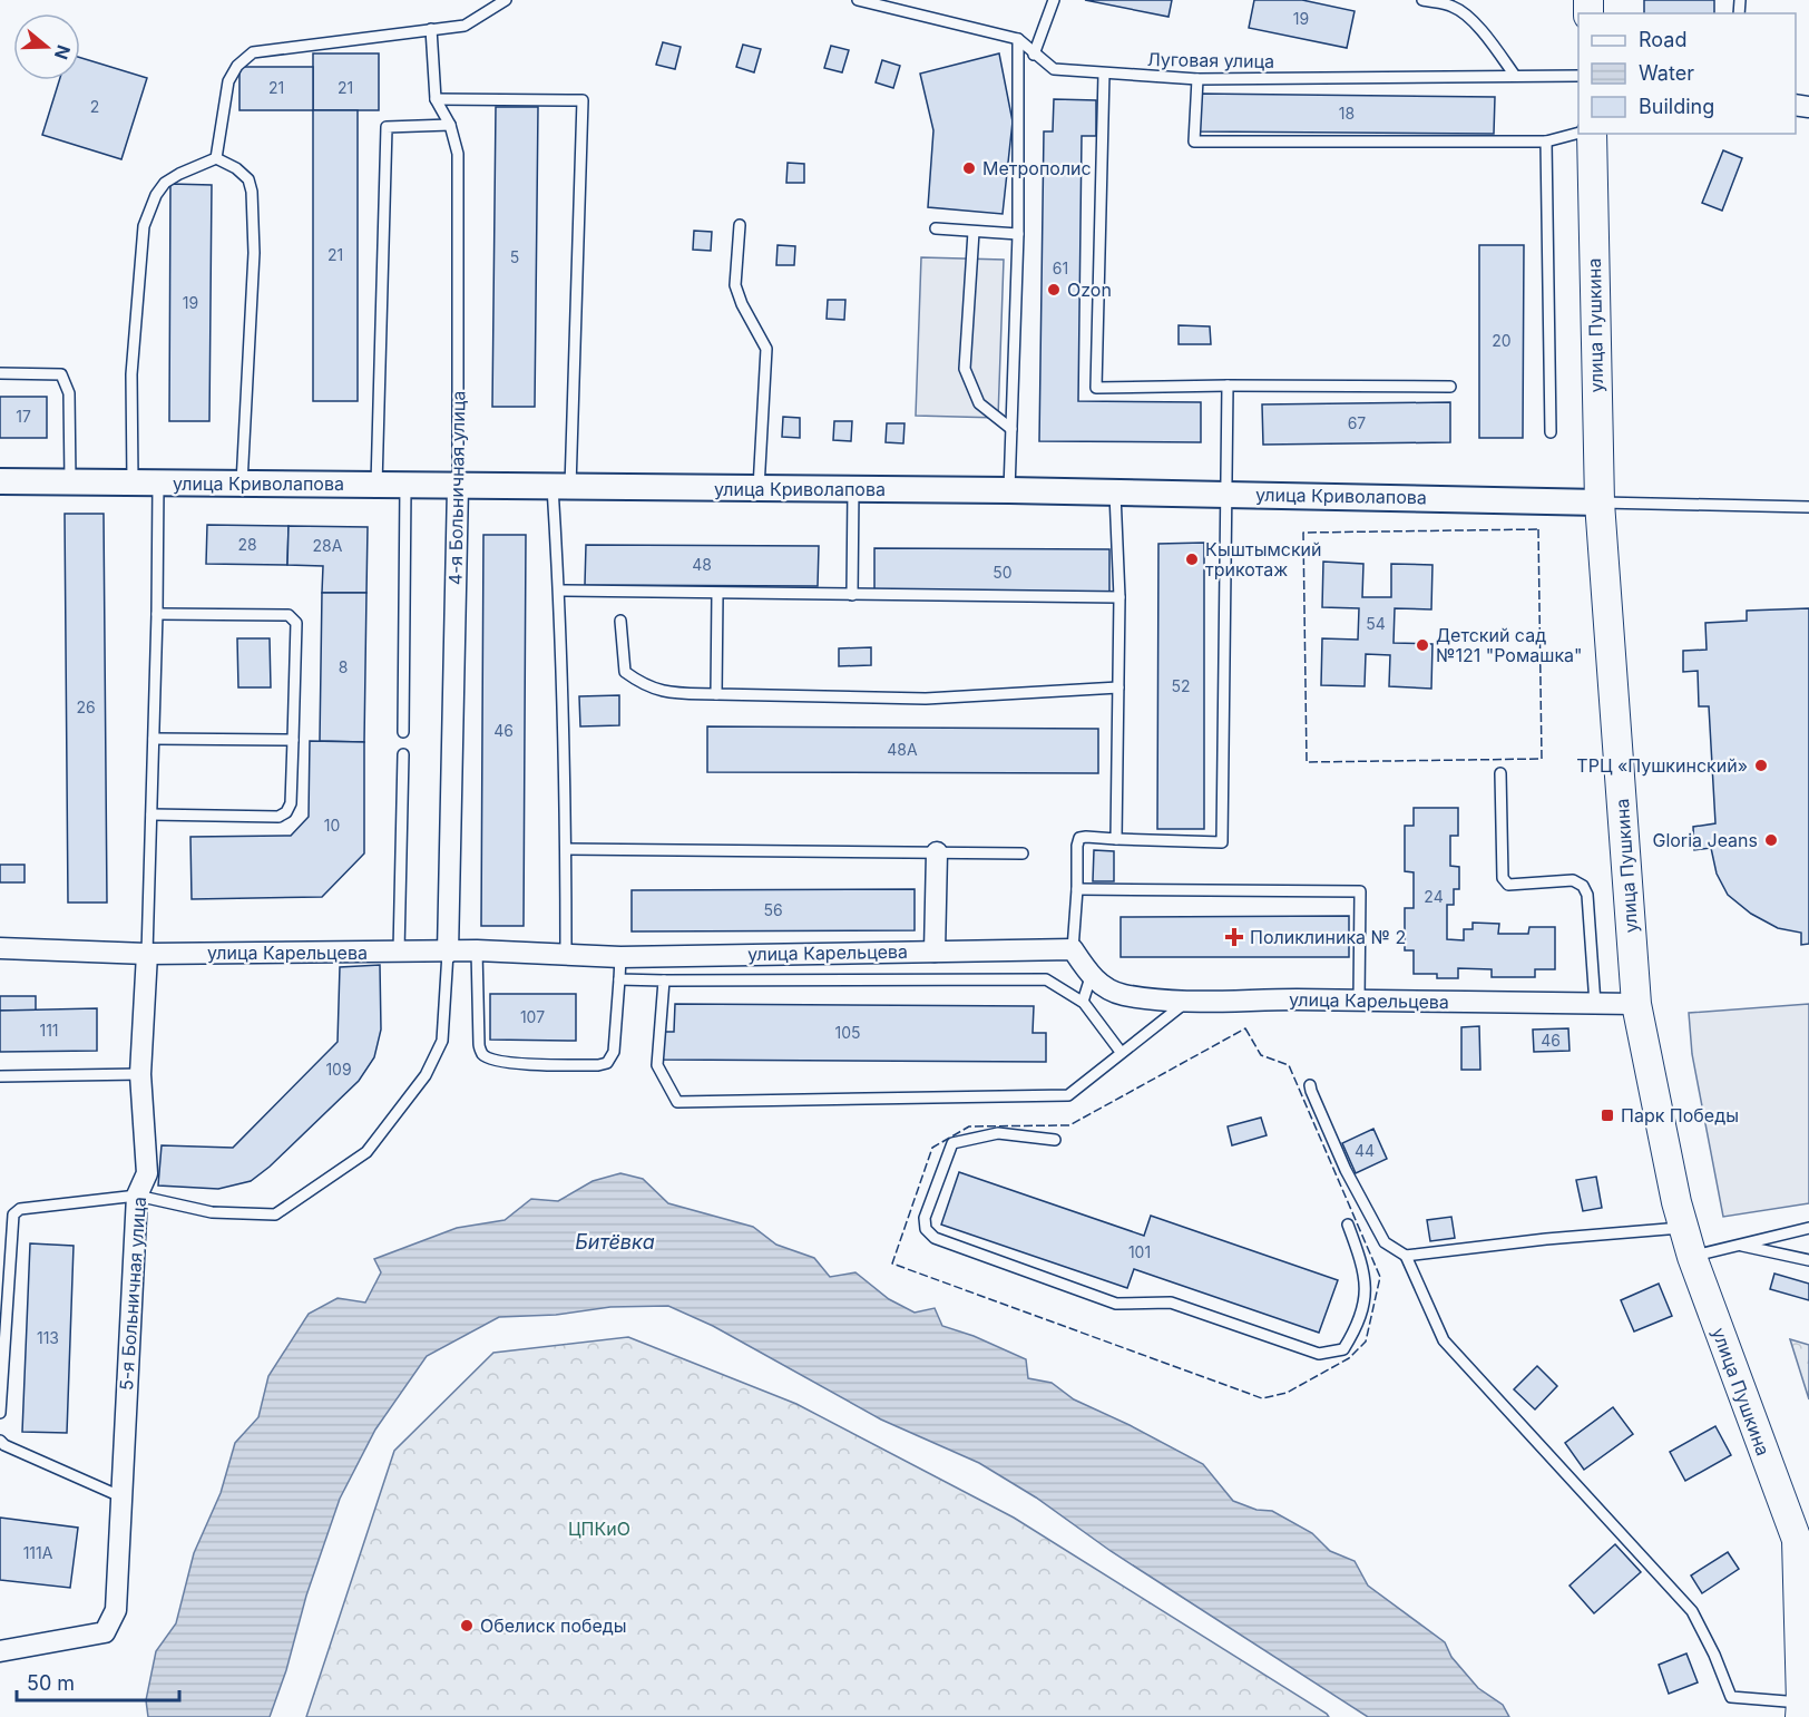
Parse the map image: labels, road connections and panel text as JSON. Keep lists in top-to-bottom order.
{
  "streets": {
    "main road": ["улица Пушкина"],
    "street": [
      "улица Криволапова",
      "4-я Больничная улица",
      "улица Карельцева",
      "5-я Больничная улица"
    ],
    "lane": ["Луговая улица"]
  },
  "crossings": [
    ["улица Пушкина", "улица Криволапова"],
    ["улица Пушкина", "улица Карельцева"],
    ["улица Криволапова", "4-я Больничная улица"],
    ["4-я Больничная улица", "улица Карельцева"],
    ["улица Карельцева", "5-я Больничная улица"]
  ],
  "water": ["Битёвка"],
  "parks": ["ЦПКиО"],
  "places": {
    "other": [
      "Метрополис",
      "Ozon",
      "Кыштымский трикотаж",
      "Детский сад №121 \"Ромашка\"",
      "ТРЦ «Пушкинский»",
      "Gloria Jeans",
      "Обелиск победы"
    ],
    "health": ["Поликлиника № 2"],
    "transit": ["Парк Победы"]
  },
  "house_numbers": [
    "19",
    "21",
    "21",
    "2",
    "18",
    "21",
    "5",
    "61",
    "19",
    "20",
    "17",
    "67",
    "28",
    "28А",
    "48",
    "50",
    "54",
    "8",
    "52",
    "26",
    "46",
    "48А",
    "10",
    "24",
    "56",
    "107",
    "111",
    "105",
    "46",
    "109",
    "44",
    "101",
    "113",
    "111А"
  ],
  "legend": ["Road", "Water", "Building"],
  "scale_bar": "50 m",
  "north": "right"
}
